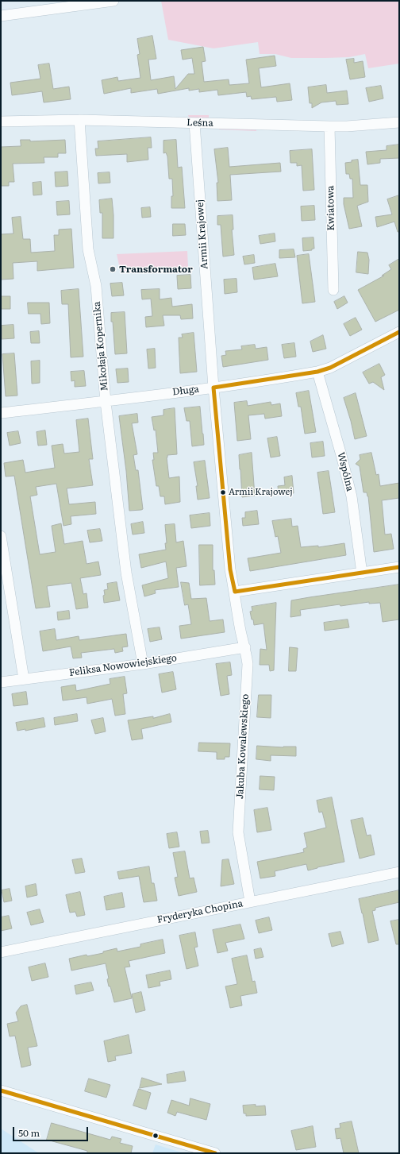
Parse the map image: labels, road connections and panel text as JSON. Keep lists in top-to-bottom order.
{
  "streets": {
    "street": [
      "Leśna",
      "Kwiatowa",
      "Armii Krajowej",
      "Mikołaja Kopernika",
      "Długa",
      "Wspólna",
      "Feliksa Nowowiejskiego",
      "Jakuba Kowalewskiego",
      "Fryderyka Chopina"
    ]
  },
  "crossings": [
    ["Leśna", "Kwiatowa"],
    ["Leśna", "Armii Krajowej"],
    ["Leśna", "Mikołaja Kopernika"],
    ["Armii Krajowej", "Długa"],
    ["Armii Krajowej", "Jakuba Kowalewskiego"],
    ["Mikołaja Kopernika", "Długa"],
    ["Mikołaja Kopernika", "Feliksa Nowowiejskiego"],
    ["Długa", "Wspólna"],
    ["Feliksa Nowowiejskiego", "Jakuba Kowalewskiego"],
    ["Jakuba Kowalewskiego", "Fryderyka Chopina"]
  ],
  "places": ["Transformator", "Armii Krajowej"],
  "scale_bar": "50 m"
}
